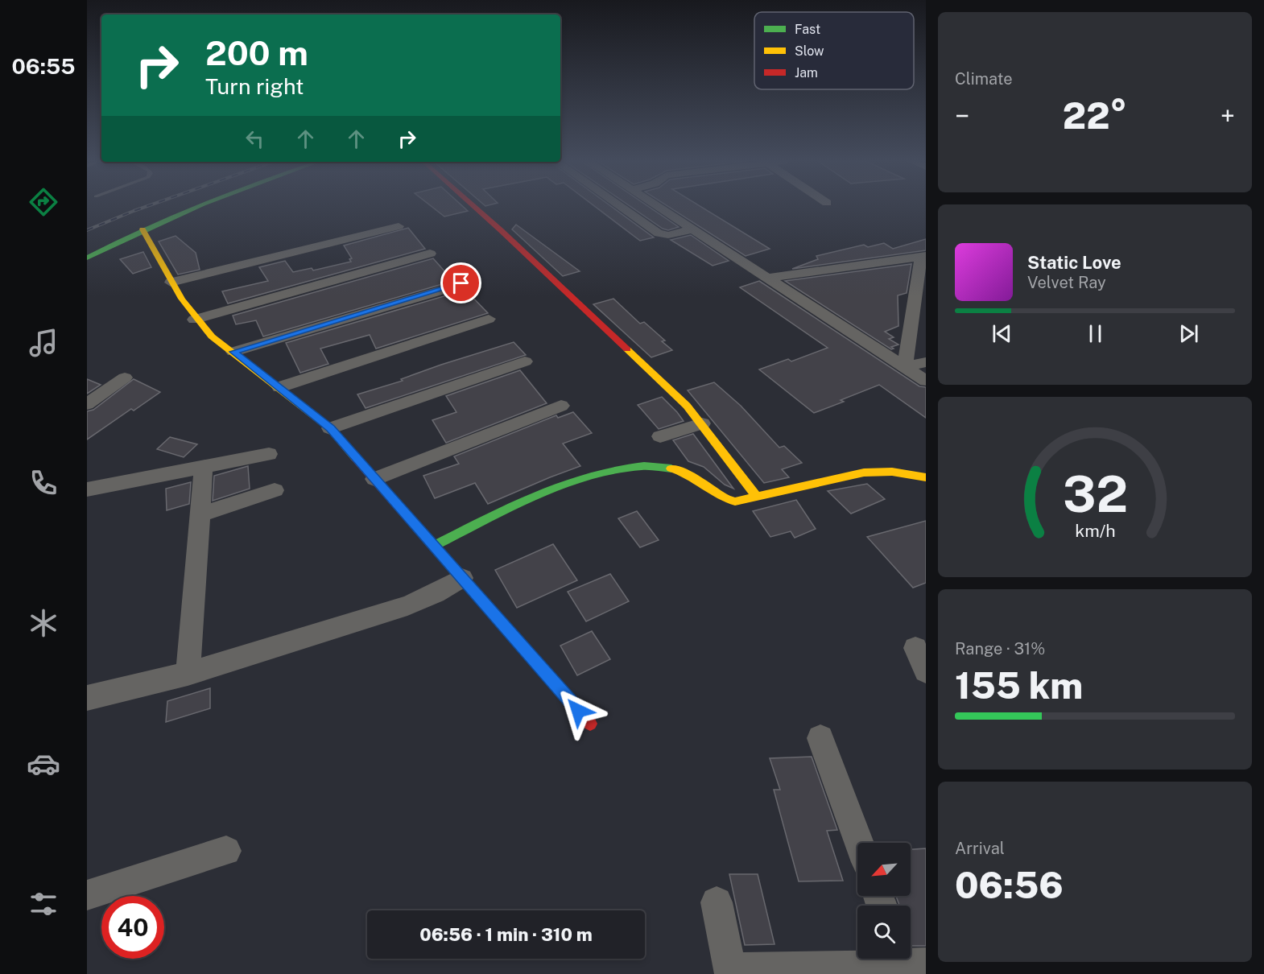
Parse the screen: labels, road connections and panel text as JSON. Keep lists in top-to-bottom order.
{
  "legend": ["Fast", "Slow", "Jam"],
  "north": "bottom left",
  "page": {
    "tabs": "06:55",
    "tile": [
      "Climate",
      ["Range · 31%", "155 km"],
      ["Arrival", "06:56"]
    ],
    "turn": ["200 m", "Turn right"],
    "heat": ["−", "22°", "+"],
    "song": ["Static Love", "Velvet Ray"],
    "limit": "40",
    "trip": "06:56 · 1 min · 310 m",
    "gauge": ["32", "km/h"]
  }
}
